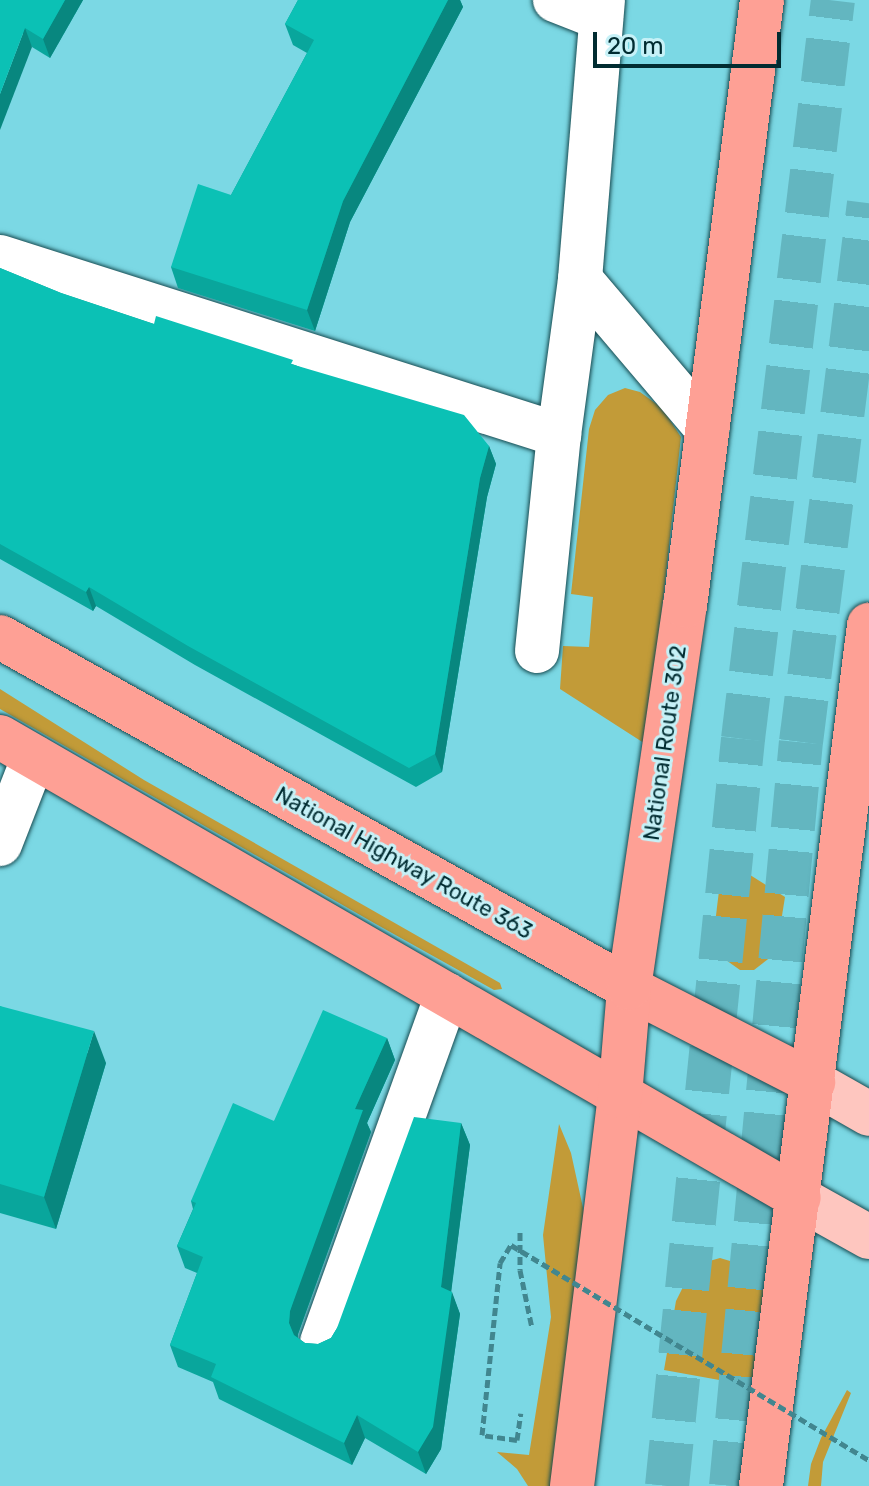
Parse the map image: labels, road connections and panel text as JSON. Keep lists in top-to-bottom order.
{
  "streets": {
    "highway": ["National Route 302", "National Highway Route 363"]
  },
  "crossings": [
    ["National Route 302", "National Highway Route 363"]
  ],
  "scale_bar": "20 m"
}
